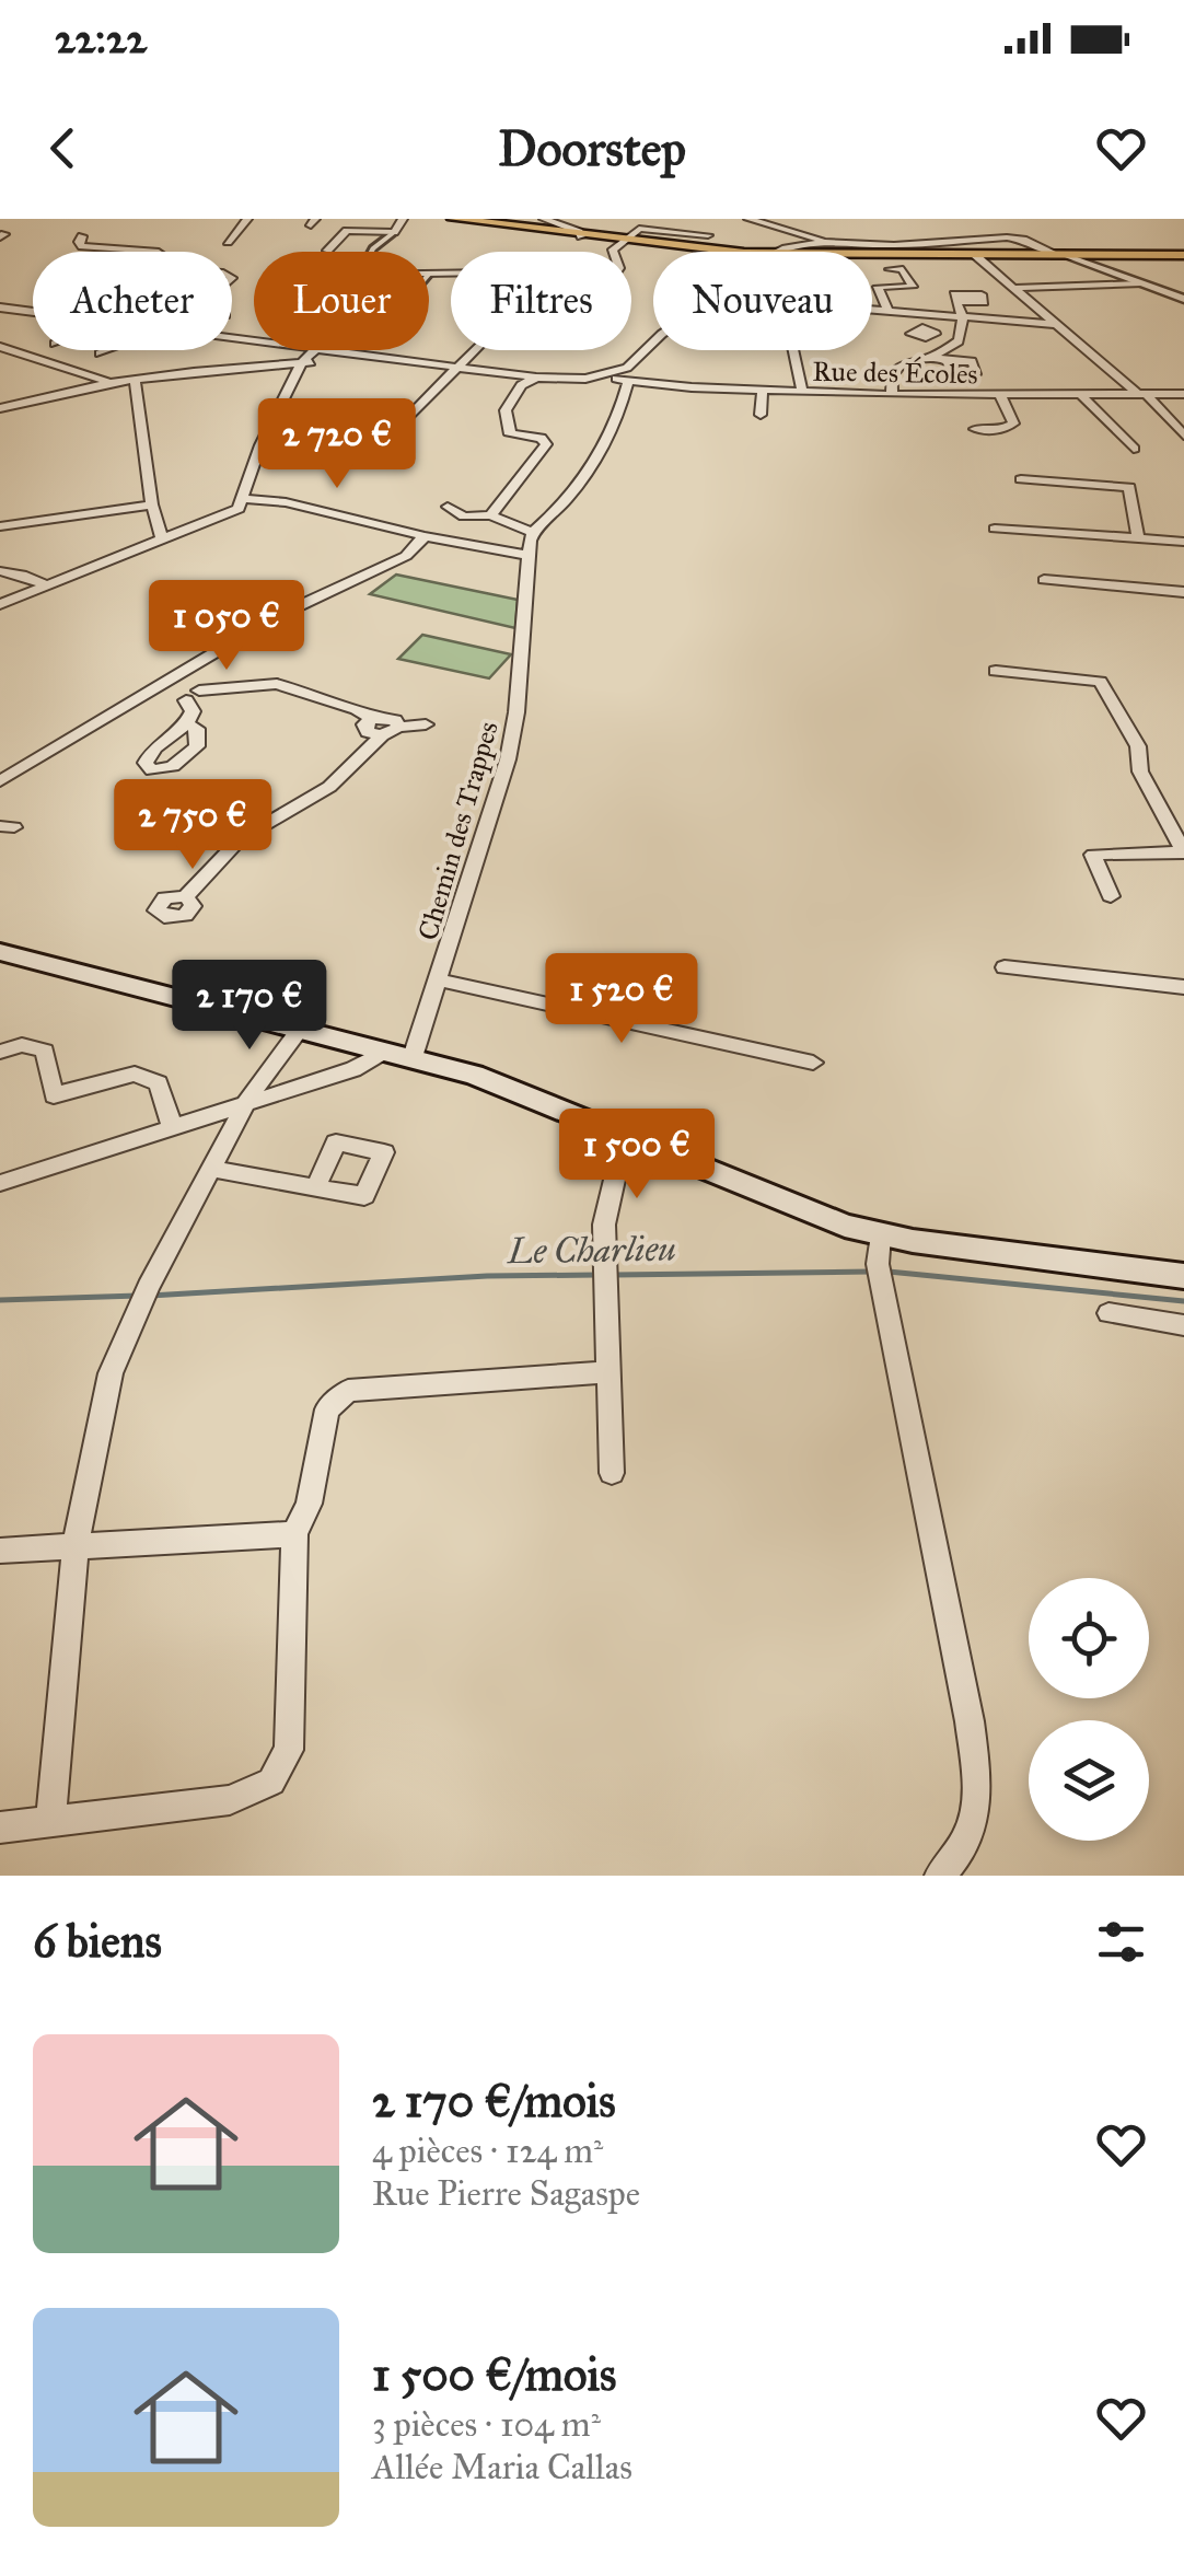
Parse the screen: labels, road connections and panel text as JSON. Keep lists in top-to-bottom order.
{
  "streets": {
    "street": ["Rue des Écoles", "Chemin des Trappes"]
  },
  "water": ["Le Charlieu"],
  "page": {
    "status": "22:22",
    "header": "Doorstep",
    "chip": [
      "Acheter",
      "Louer",
      "Filtres",
      "Nouveau"
    ],
    "price": [
      "2 720 €",
      "1 050 €",
      "2 750 €",
      "1 520 €",
      "2 170 €",
      "1 500 €"
    ],
    "heading": "6 biens",
    "list": [
      {
        "name": "2 170 €/mois",
        "note": "4 pièces · 124 m² · Rue Pierre Sagaspe"
      },
      {
        "name": "1 500 €/mois",
        "note": "3 pièces · 104 m² · Allée Maria Callas"
      }
    ]
  }
}
